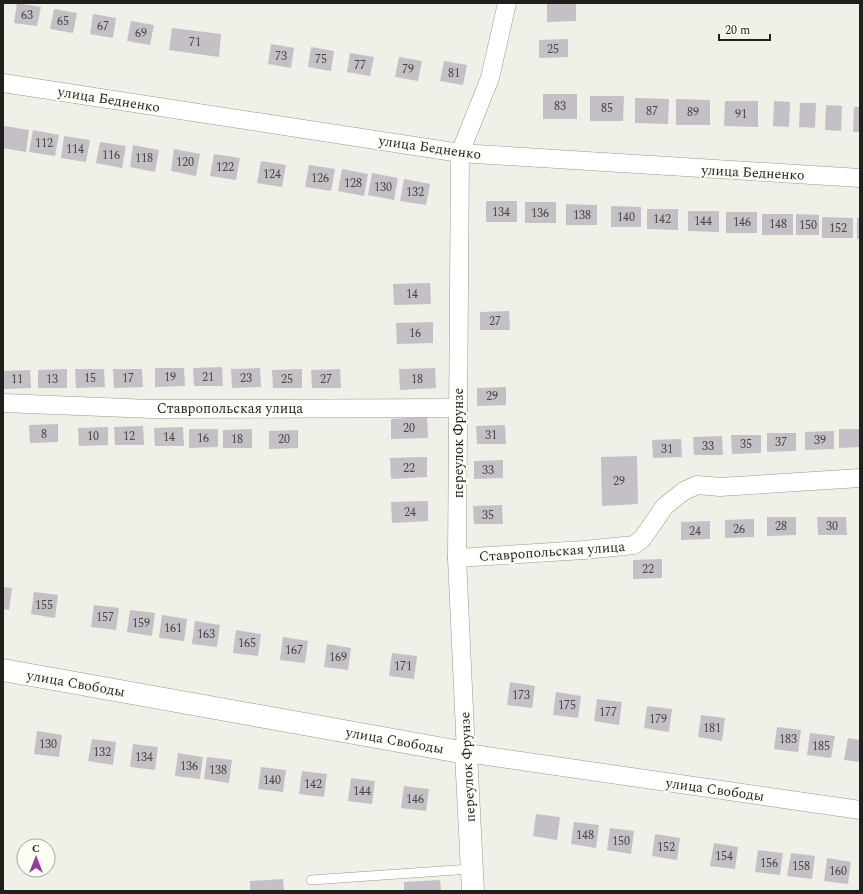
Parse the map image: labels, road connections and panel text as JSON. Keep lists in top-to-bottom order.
{
  "streets": {
    "main road": ["переулок Фрунзе", "улица Свободы"],
    "street": ["улица Бедненко", "Ставропольская улица"]
  },
  "crossings": [
    ["улица Бедненко", "переулок Фрунзе"],
    ["Ставропольская улица", "переулок Фрунзе"],
    ["переулок Фрунзе", "улица Свободы"]
  ],
  "house_numbers": [
    "63",
    "65",
    "67",
    "69",
    "71",
    "25",
    "73",
    "75",
    "77",
    "79",
    "81",
    "83",
    "85",
    "87",
    "89",
    "91",
    "112",
    "114",
    "116",
    "118",
    "120",
    "122",
    "124",
    "126",
    "128",
    "130",
    "132",
    "134",
    "136",
    "138",
    "140",
    "142",
    "144",
    "146",
    "148",
    "150",
    "152",
    "14",
    "27",
    "16",
    "19",
    "21",
    "15",
    "17",
    "23",
    "11",
    "13",
    "25",
    "27",
    "18",
    "29",
    "20",
    "8",
    "31",
    "10",
    "12",
    "14",
    "16",
    "18",
    "20",
    "39",
    "37",
    "35",
    "33",
    "31",
    "22",
    "33",
    "29",
    "24",
    "35",
    "28",
    "30",
    "26",
    "24",
    "22",
    "155",
    "157",
    "159",
    "161",
    "163",
    "165",
    "167",
    "169",
    "171",
    "173",
    "175",
    "177",
    "179",
    "181",
    "183",
    "130",
    "185",
    "132",
    "134",
    "136",
    "138",
    "140",
    "142",
    "144",
    "146",
    "148",
    "150",
    "152",
    "154",
    "156",
    "158",
    "160"
  ],
  "scale_bar": "20 m",
  "north": "top"
}
